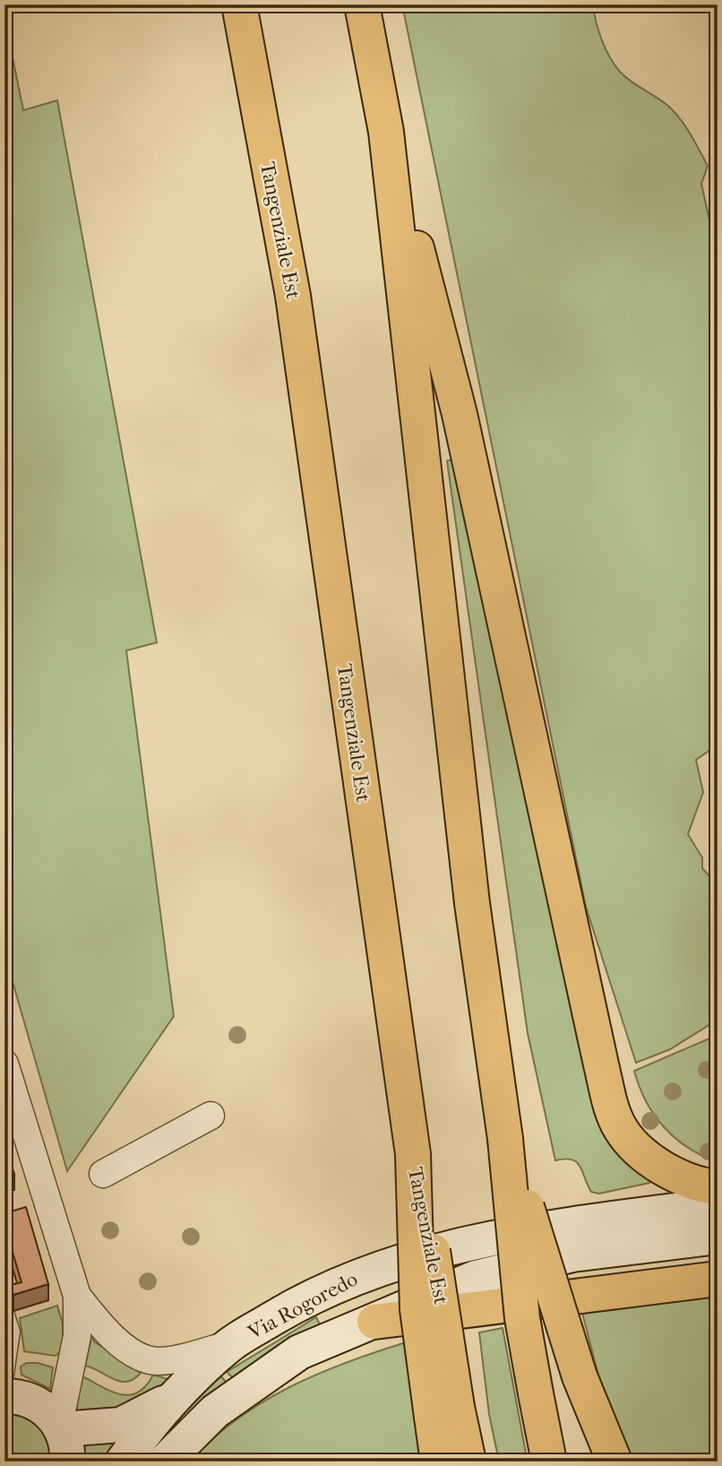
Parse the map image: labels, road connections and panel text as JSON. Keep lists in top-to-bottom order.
{
  "streets": {
    "highway": ["Tangenziale Est"],
    "street": ["Via Rogoredo"]
  }
}
